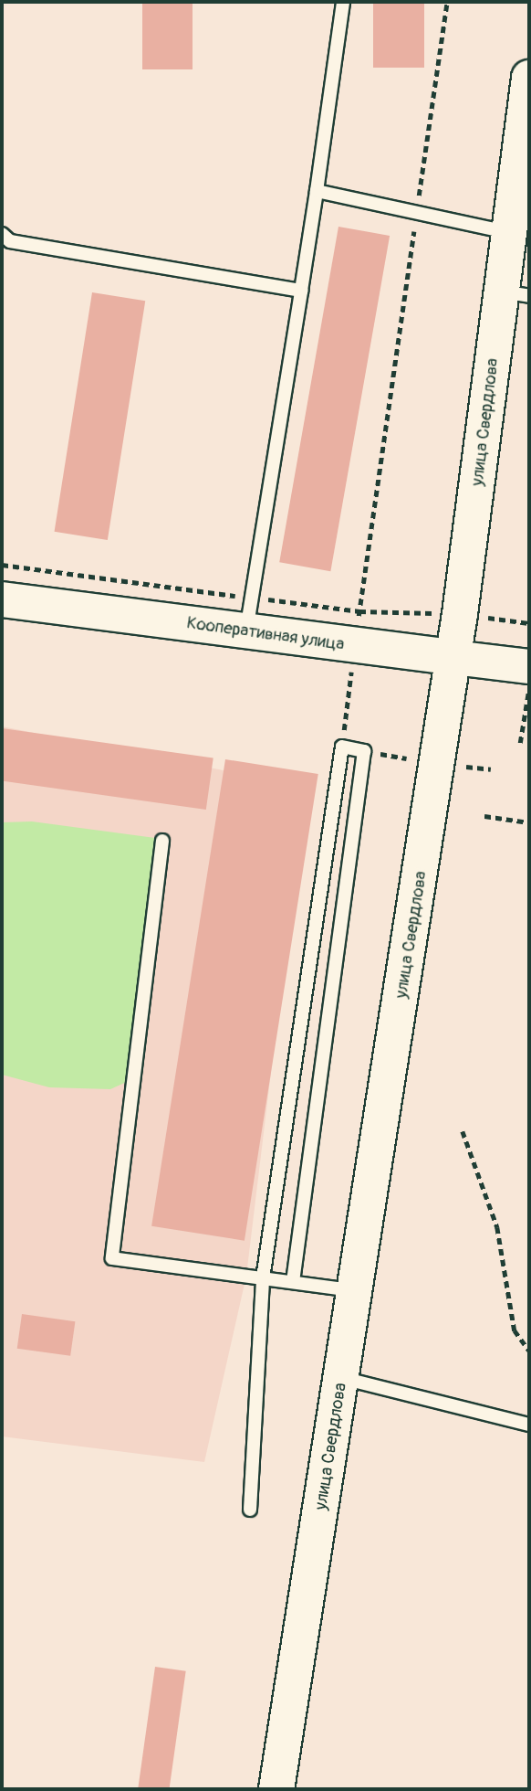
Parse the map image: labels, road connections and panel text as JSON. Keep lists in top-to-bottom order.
{
  "streets": {
    "main road": ["улица Свердлова", "Кооперативная улица"]
  },
  "crossings": [
    ["улица Свердлова", "Кооперативная улица"]
  ]
}
